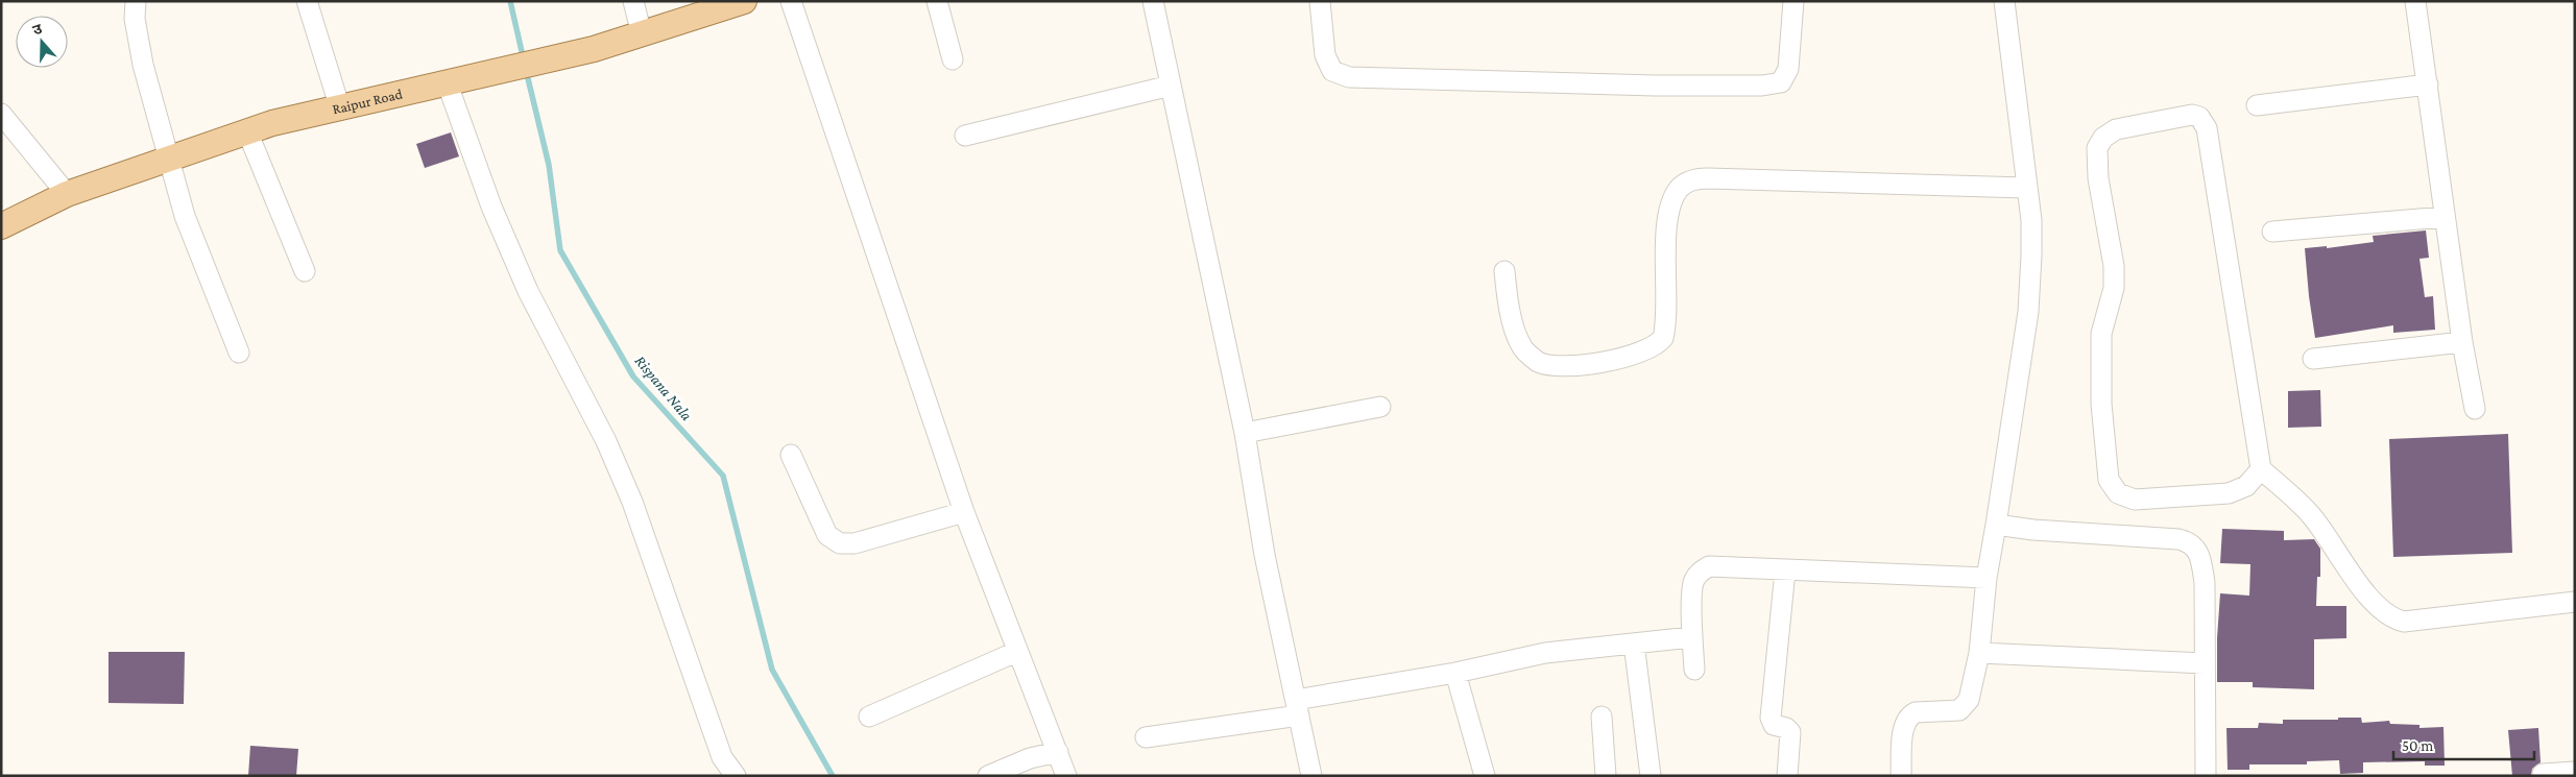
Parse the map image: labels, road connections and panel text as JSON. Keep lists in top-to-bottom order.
{
  "streets": {
    "main road": ["Raipur Road"]
  },
  "water": ["Rispana Nala"],
  "scale_bar": "50 m",
  "north": "top"
}
